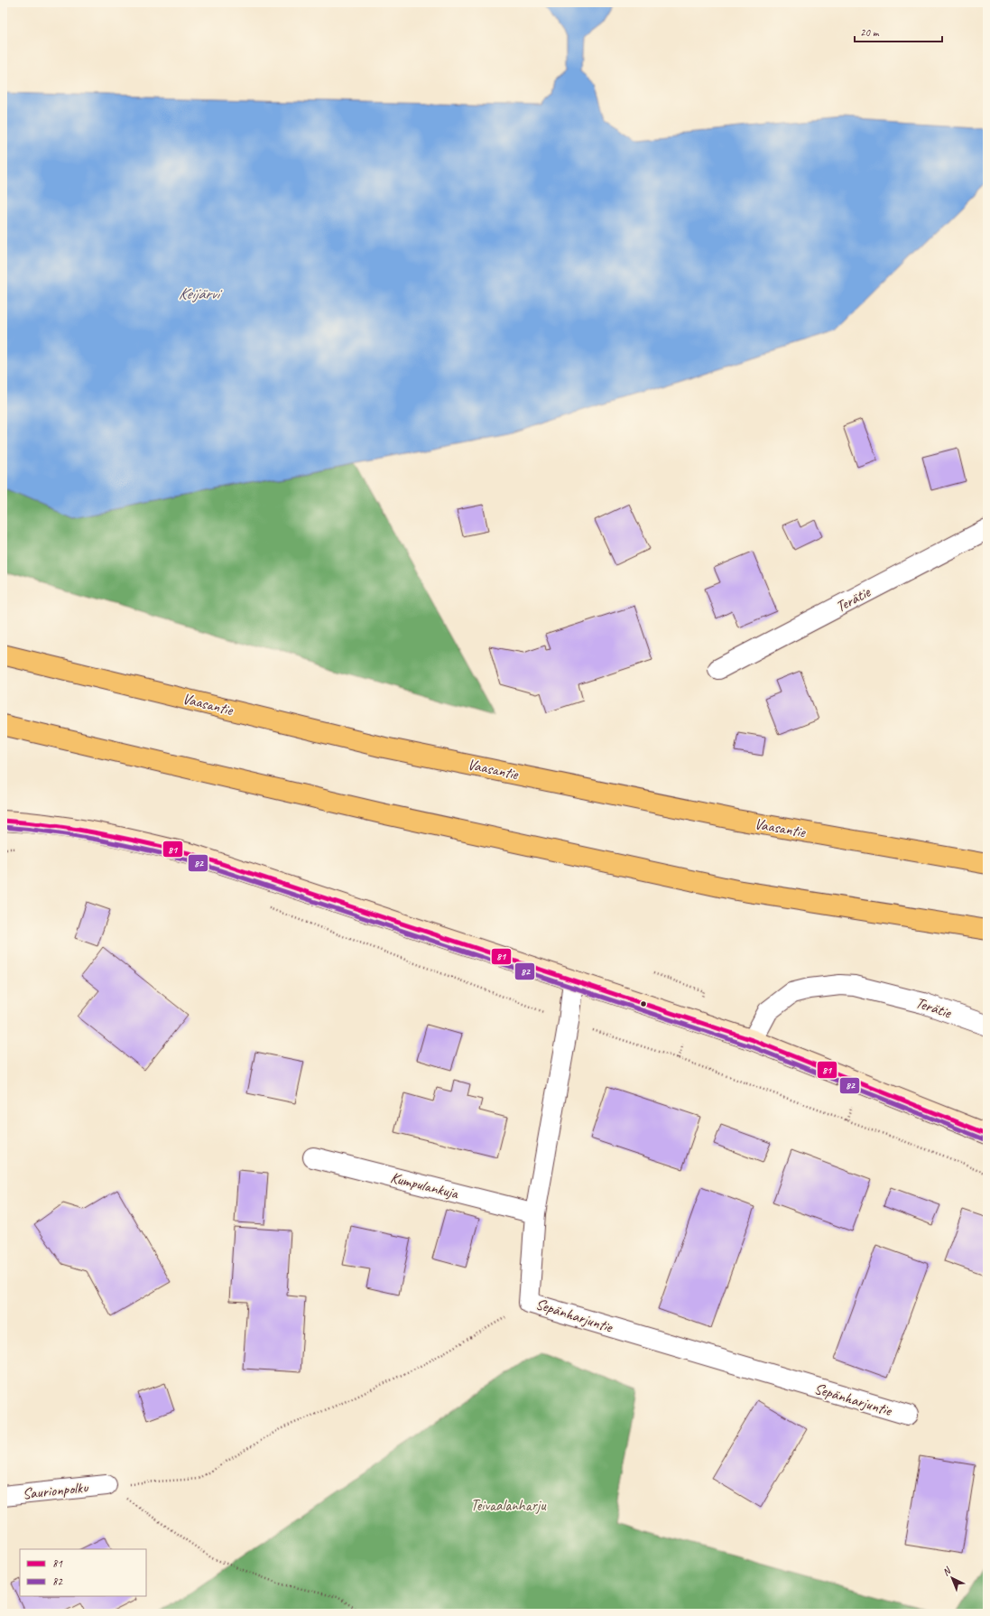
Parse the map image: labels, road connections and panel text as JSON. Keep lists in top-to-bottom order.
{
  "streets": {
    "highway": ["Vaasantie"],
    "street": [
      "Terätie",
      "Kumpulankuja",
      "Sepänharjuntie",
      "Saurionpolku"
    ]
  },
  "crossings": [
    ["Kumpulankuja", "Sepänharjuntie"]
  ],
  "water": ["Keijärvi"],
  "parks": ["Teivaalanharju"],
  "lines": ["transit line 81", "transit line 82"],
  "legend": ["81", "82"],
  "scale_bar": "20 m",
  "north": "top left"
}
